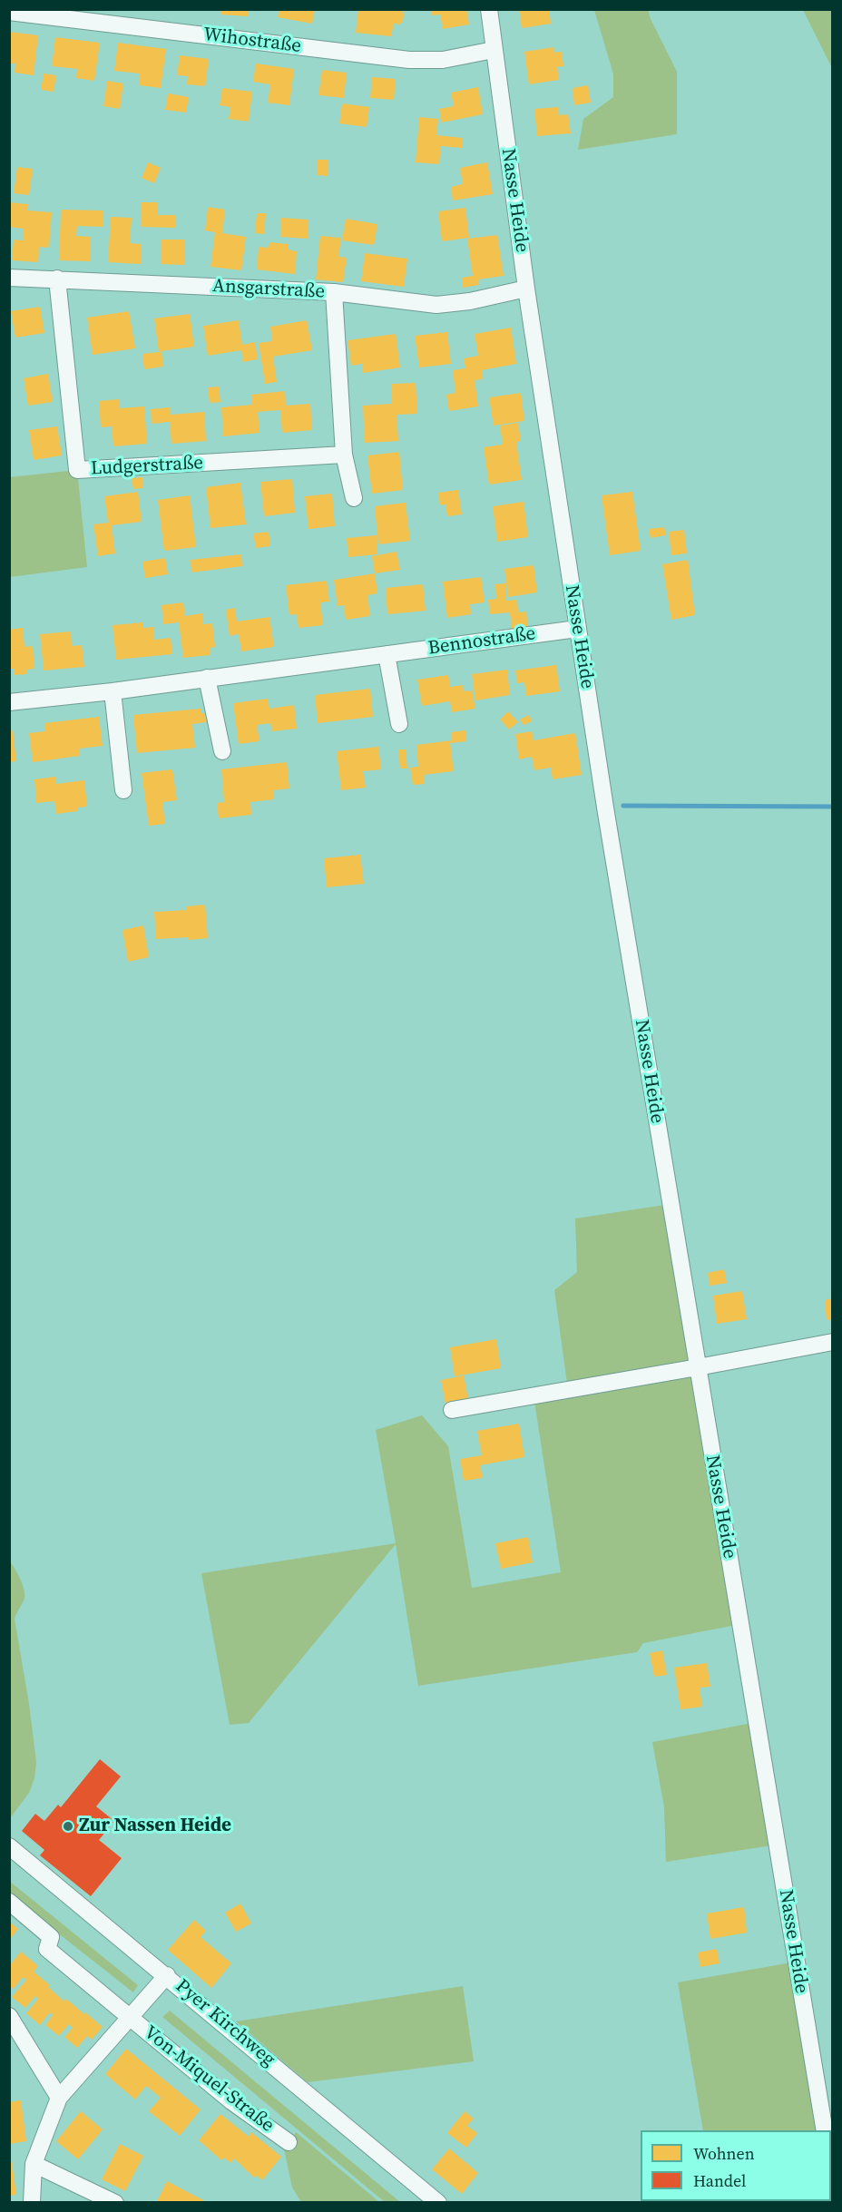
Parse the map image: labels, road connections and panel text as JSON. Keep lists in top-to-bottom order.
{
  "streets": {
    "street": [
      "Wihostraße",
      "Nasse Heide",
      "Ansgarstraße",
      "Ludgerstraße",
      "Bennostraße",
      "Pyer Kirchweg",
      "Von-Miquel-Straße"
    ]
  },
  "crossings": [
    ["Wihostraße", "Nasse Heide"],
    ["Nasse Heide", "Ansgarstraße"],
    ["Nasse Heide", "Bennostraße"],
    ["Ansgarstraße", "Ludgerstraße"],
    ["Pyer Kirchweg", "Von-Miquel-Straße"]
  ],
  "places": ["Zur Nassen Heide"],
  "legend": ["Wohnen", "Handel"]
}
